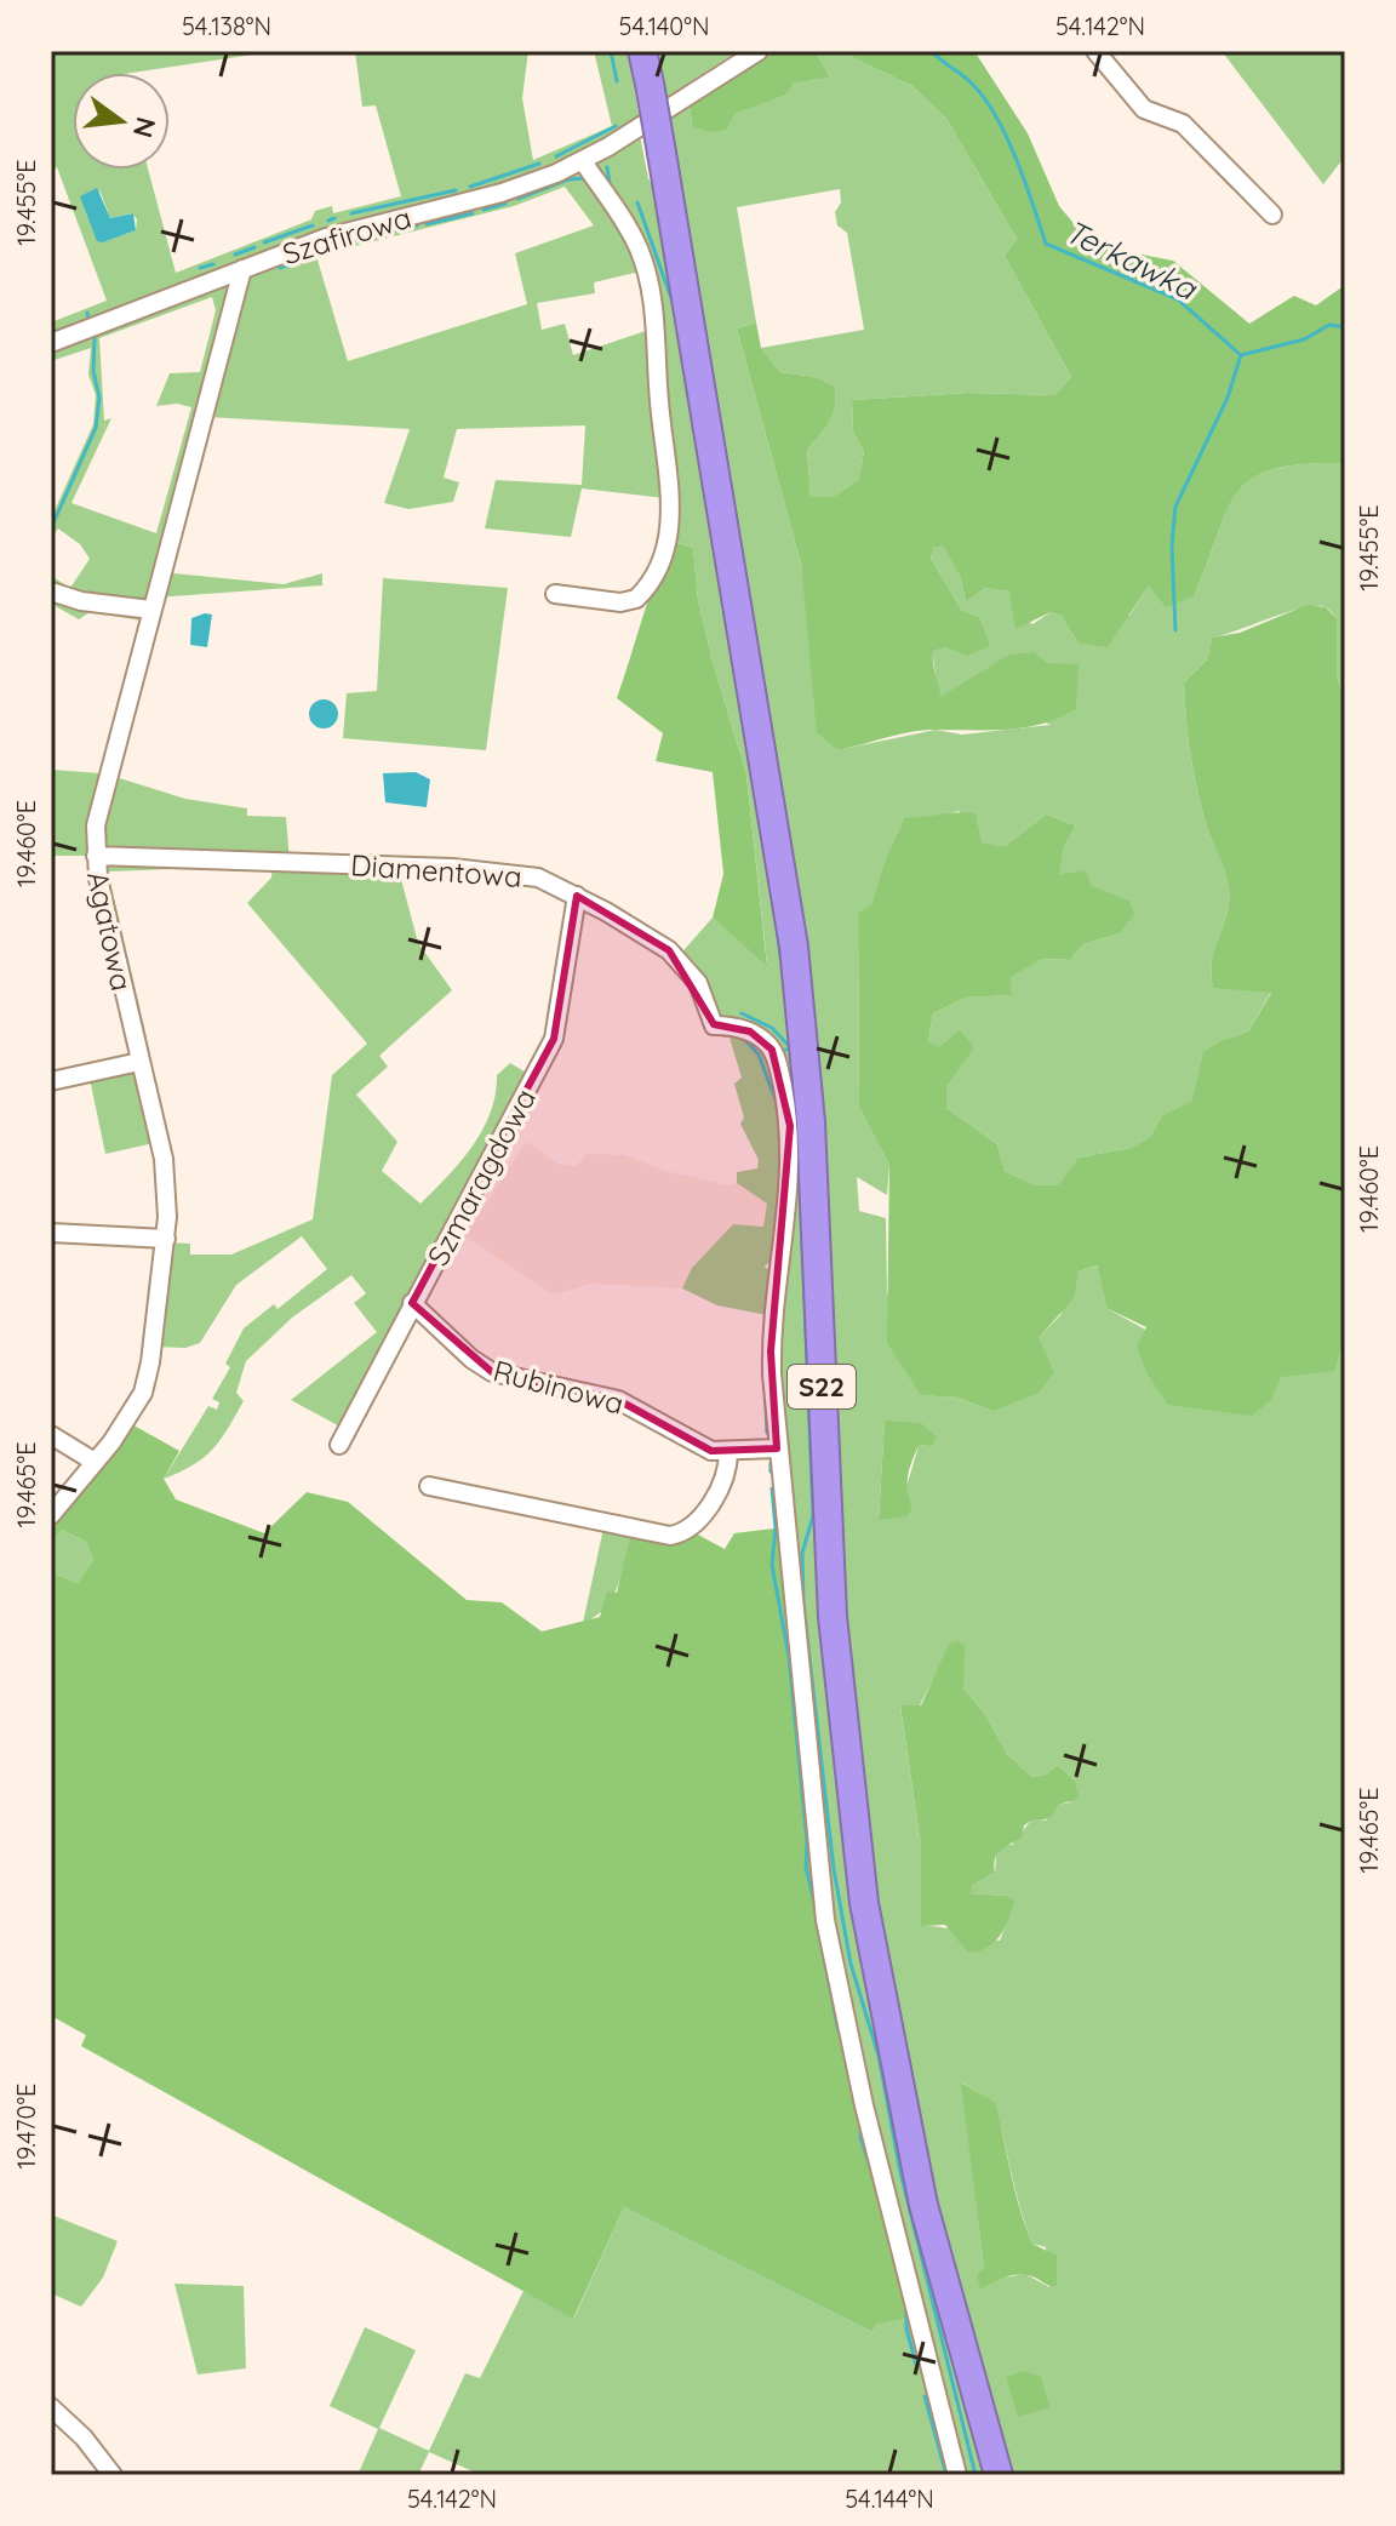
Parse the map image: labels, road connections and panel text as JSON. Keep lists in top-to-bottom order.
{
  "streets": {
    "highway": ["S22"],
    "street": [
      "Szafirowa",
      "Diamentowa",
      "Agatowa",
      "Szmaragdowa",
      "Rubinowa"
    ]
  },
  "crossings": [
    ["Szafirowa", "Agatowa"],
    ["Diamentowa", "Agatowa"],
    ["Diamentowa", "Szmaragdowa"],
    ["Diamentowa", "Rubinowa"],
    ["Szmaragdowa", "Rubinowa"]
  ],
  "water": ["Terkawka"],
  "north": "right",
  "coordinates": [
    "54.138°N",
    "54.140°N",
    "54.142°N",
    "19.455°E",
    "19.460°E",
    "19.465°E",
    "19.470°E",
    "54.144°N"
  ]
}
